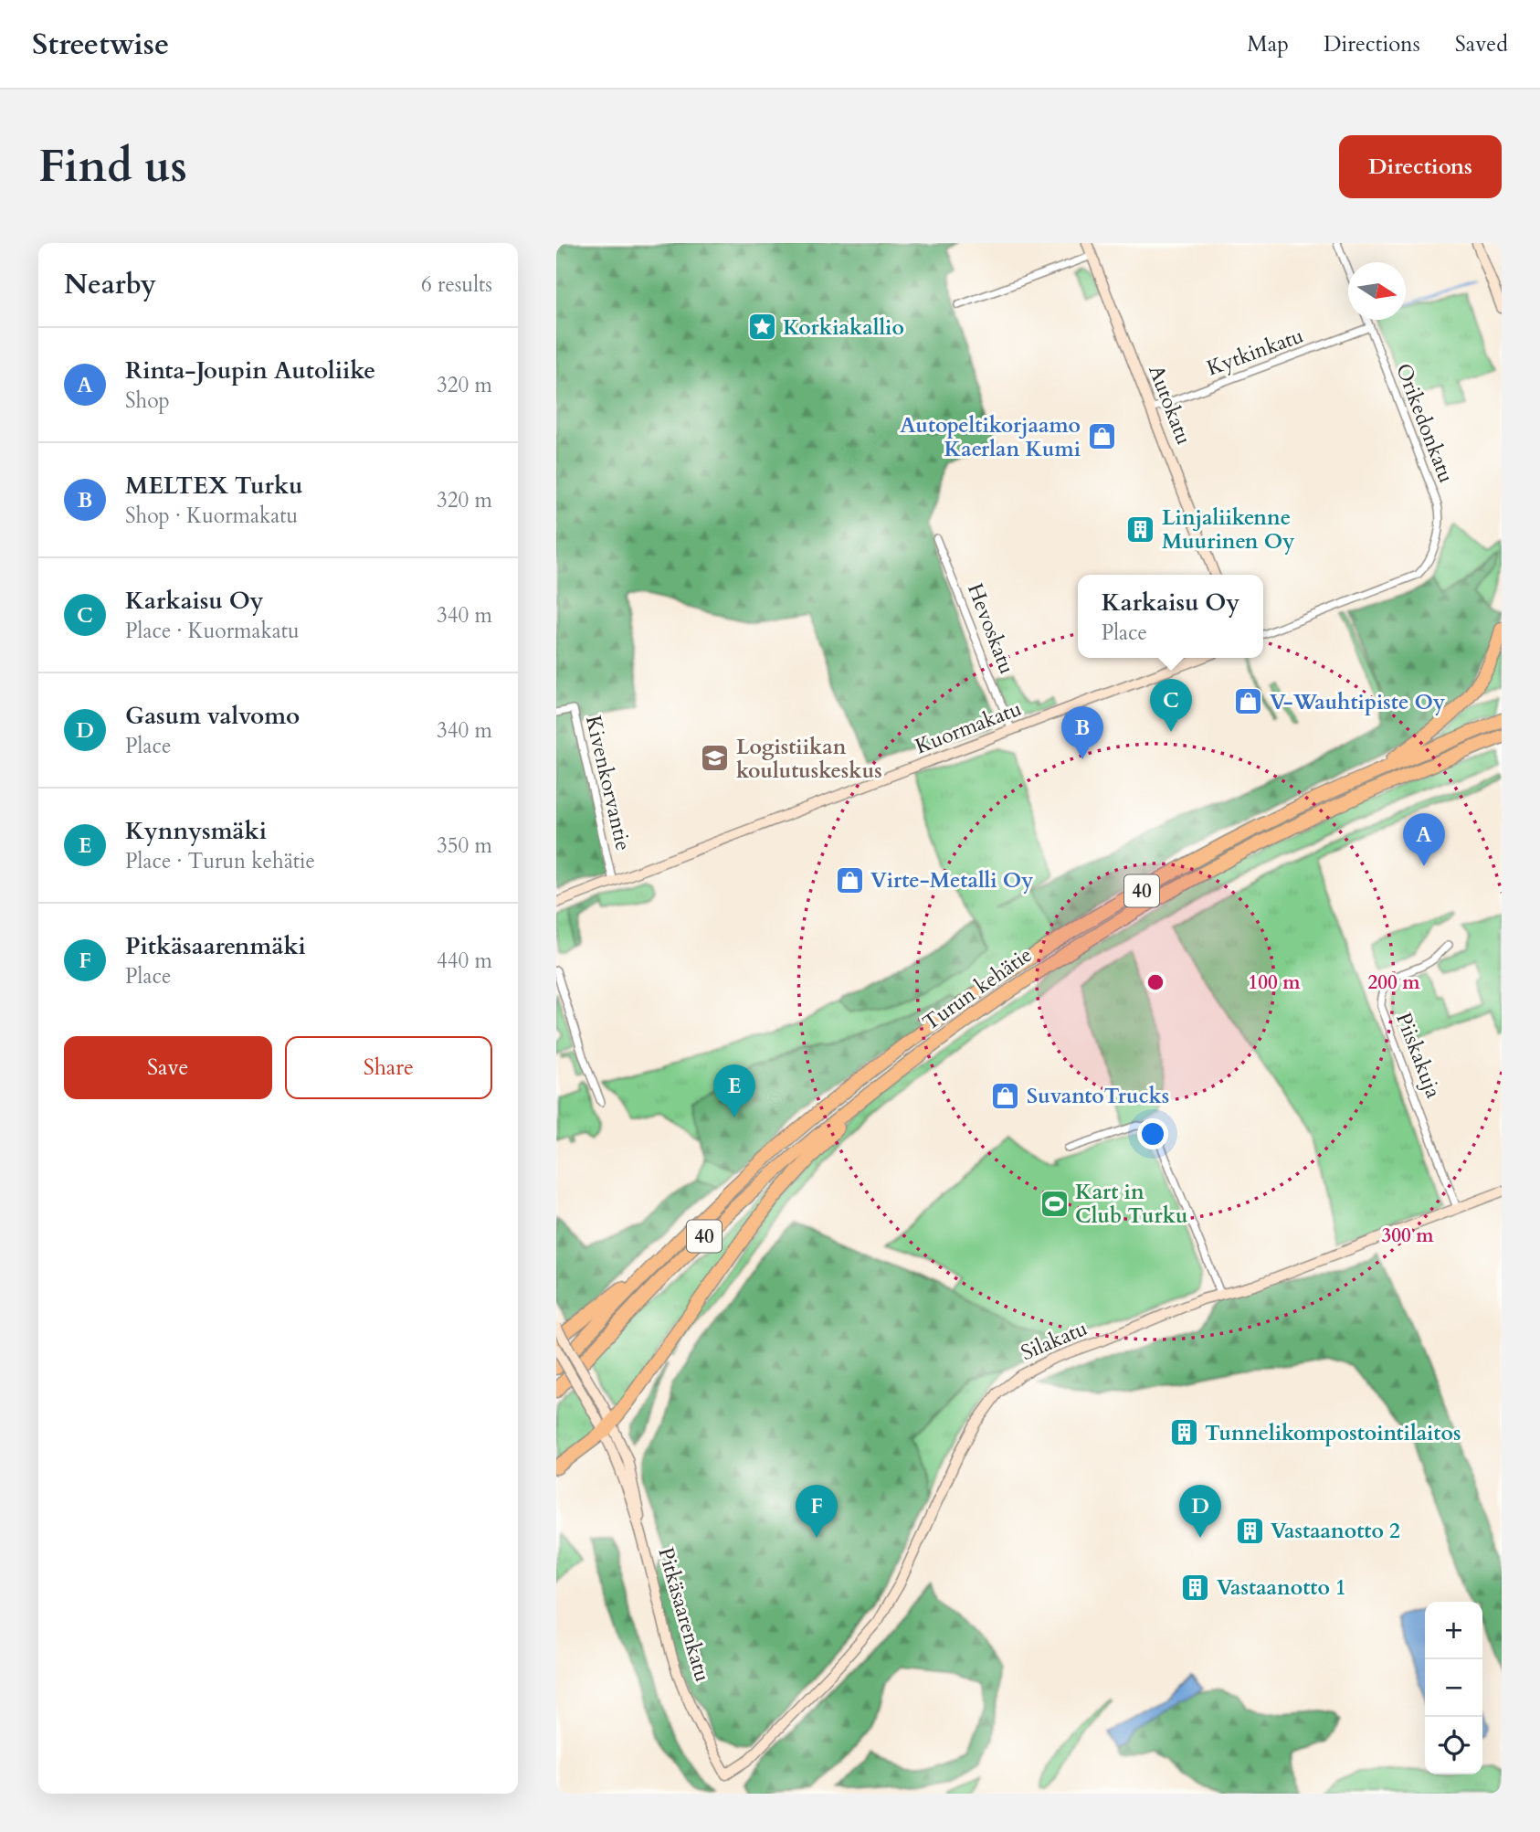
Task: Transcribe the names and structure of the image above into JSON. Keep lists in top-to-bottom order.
{
  "streets": {
    "highway": ["40", "Turun kehätie"],
    "street": [
      "Kytkinkatu",
      "Autokatu",
      "Orikedonkatu",
      "Hevoskatu",
      "Kuormakatu",
      "Kivenkorvantie",
      "Piiskakuja",
      "Silakatu",
      "Pitkäsaarenkatu"
    ]
  },
  "crossings": [
    ["Kytkinkatu", "Autokatu"],
    ["Kytkinkatu", "Orikedonkatu"],
    ["Hevoskatu", "Kuormakatu"],
    ["Kuormakatu", "Kivenkorvantie"],
    ["Piiskakuja", "Silakatu"],
    ["Silakatu", "Pitkäsaarenkatu"]
  ],
  "places": {
    "place": ["Korkiakallio"],
    "shop": [
      "Autopeltikorjaamo Kaerlan Kumi",
      "V-Wauhtipiste Oy",
      "Virte-Metalli Oy",
      "SuvantoTrucks"
    ],
    "building": [
      "Linjaliikenne Muurinen Oy",
      "Tunnelikompostointilaitos",
      "Vastaanotto 2",
      "Vastaanotto 1"
    ],
    "school or university": ["Logistiikan koulutuskeskus"],
    "sports": ["Kart in Club Turku"]
  },
  "north": "right",
  "page": {
    "header": "Streetwise",
    "nav": ["Map", "Directions", "Saved"],
    "buttons": [
      "Directions",
      ["Save", "Share"]
    ],
    "title": "Find us",
    "heading": ["Nearby", "6 results"],
    "list": [
      {
        "mark": "A",
        "name": "Rinta-Joupin Autoliike",
        "note": "Shop",
        "value": "320 m"
      },
      {
        "mark": "B",
        "name": "MELTEX Turku",
        "note": "Shop · Kuormakatu",
        "value": "320 m"
      },
      {
        "mark": "C",
        "name": "Karkaisu Oy",
        "note": "Place · Kuormakatu",
        "value": "340 m"
      },
      {
        "mark": "D",
        "name": "Gasum valvomo",
        "note": "Place",
        "value": "340 m"
      },
      {
        "mark": "E",
        "name": "Kynnysmäki",
        "note": "Place · Turun kehätie",
        "value": "350 m"
      },
      {
        "mark": "F",
        "name": "Pitkäsaarenmäki",
        "note": "Place",
        "value": "440 m"
      }
    ],
    "popup": ["Karkaisu Oy", "Place"],
    "pins": [
      "C",
      "B",
      "A",
      "E",
      "D",
      "F"
    ],
    "map_buttons": ["+", "−"]
  },
  "rings": ["100 m", "200 m", "300 m"]
}
